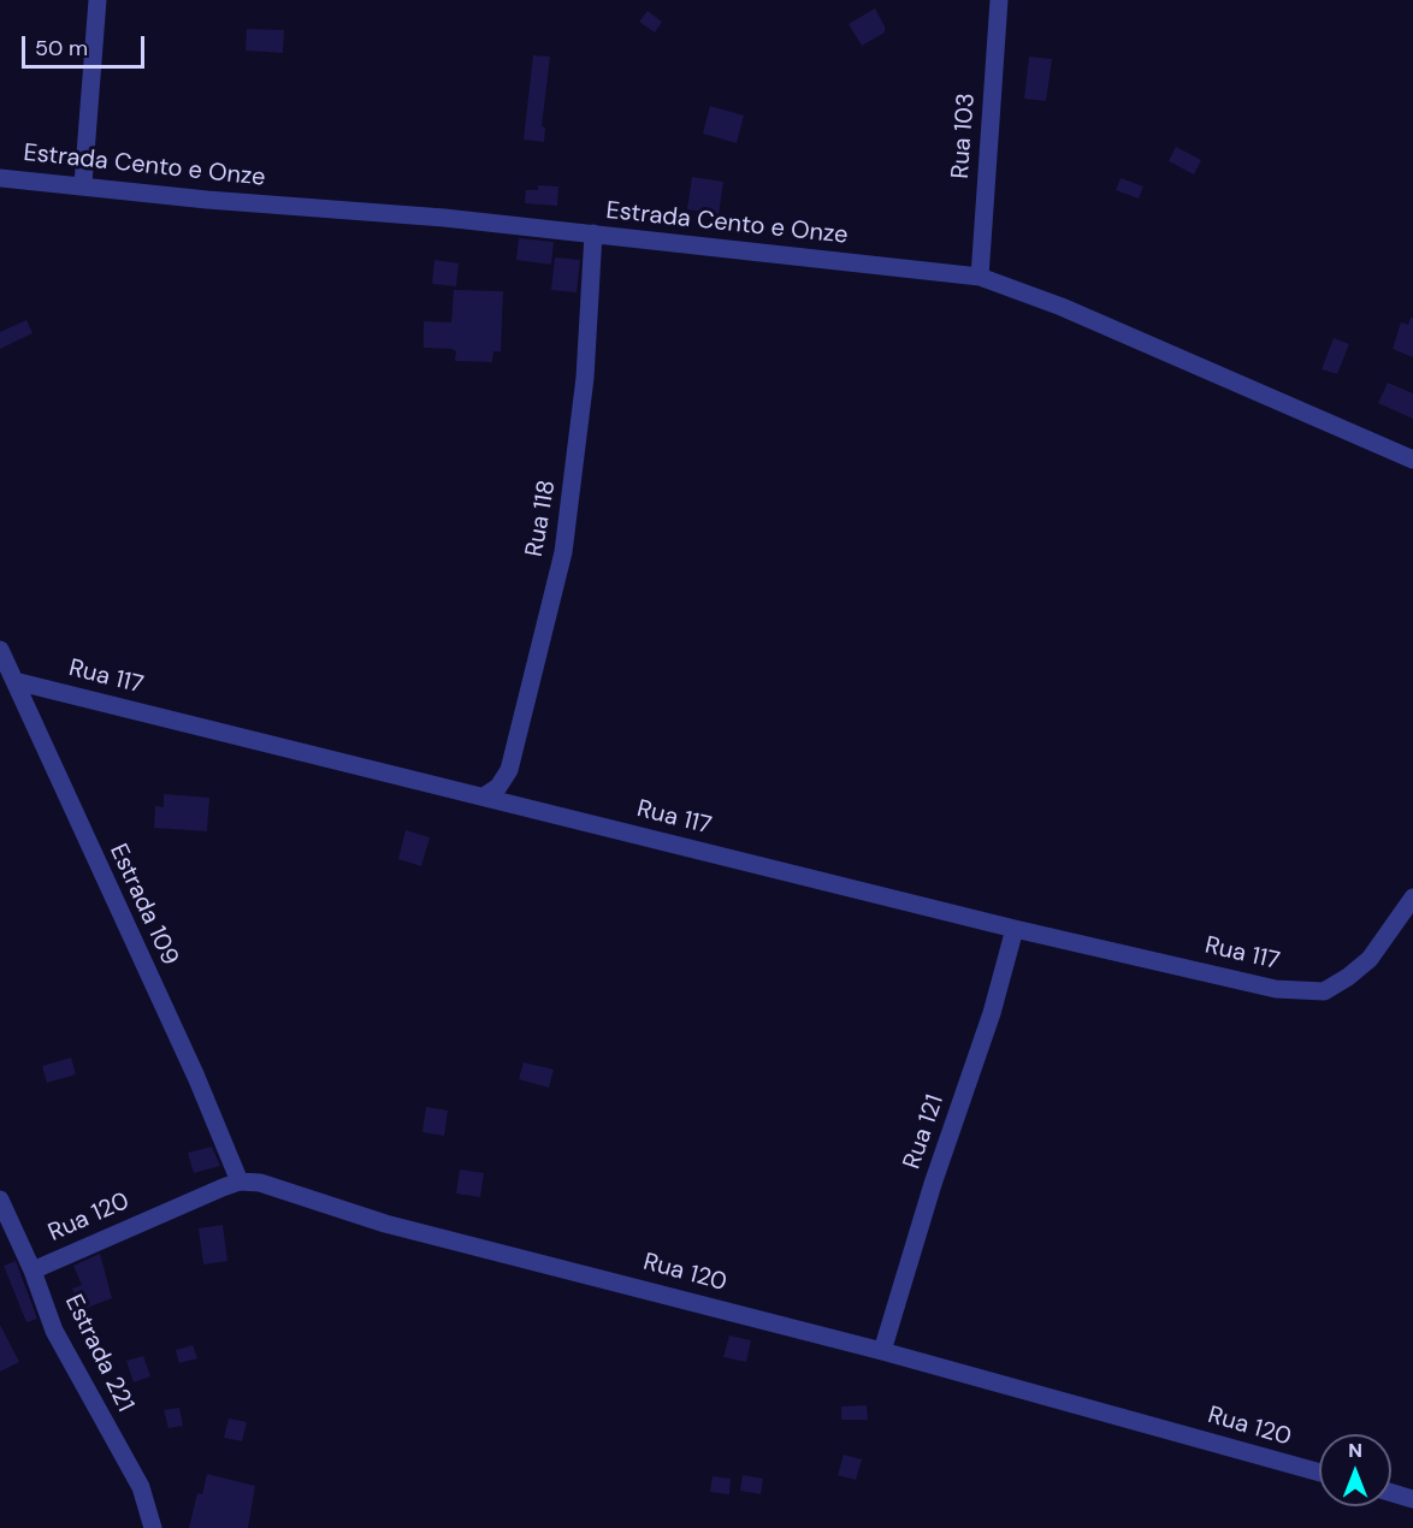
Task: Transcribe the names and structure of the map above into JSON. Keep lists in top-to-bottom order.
{
  "streets": {
    "street": [
      "Rua 103",
      "Estrada Cento e Onze",
      "Rua 118",
      "Rua 117",
      "Estrada 109",
      "Rua 121",
      "Rua 120",
      "Estrada 221"
    ]
  },
  "crossings": [
    ["Rua 103", "Estrada Cento e Onze"],
    ["Estrada Cento e Onze", "Rua 118"],
    ["Rua 118", "Rua 117"],
    ["Rua 117", "Estrada 109"],
    ["Rua 117", "Rua 121"],
    ["Estrada 109", "Rua 120"],
    ["Rua 121", "Rua 120"],
    ["Rua 120", "Estrada 221"]
  ],
  "scale_bar": "50 m",
  "north": "top"
}
